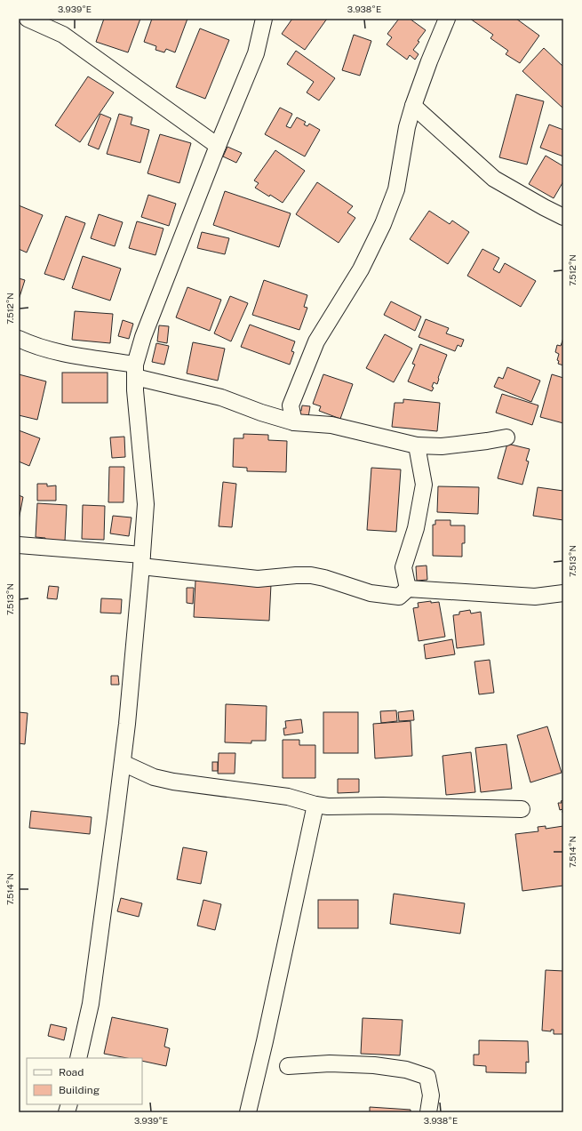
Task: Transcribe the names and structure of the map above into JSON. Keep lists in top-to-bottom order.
{
  "legend": ["Road", "Building"],
  "coordinates": [
    "3.939°E",
    "3.938°E",
    "7.512°N",
    "7.513°N",
    "7.514°N"
  ]
}
